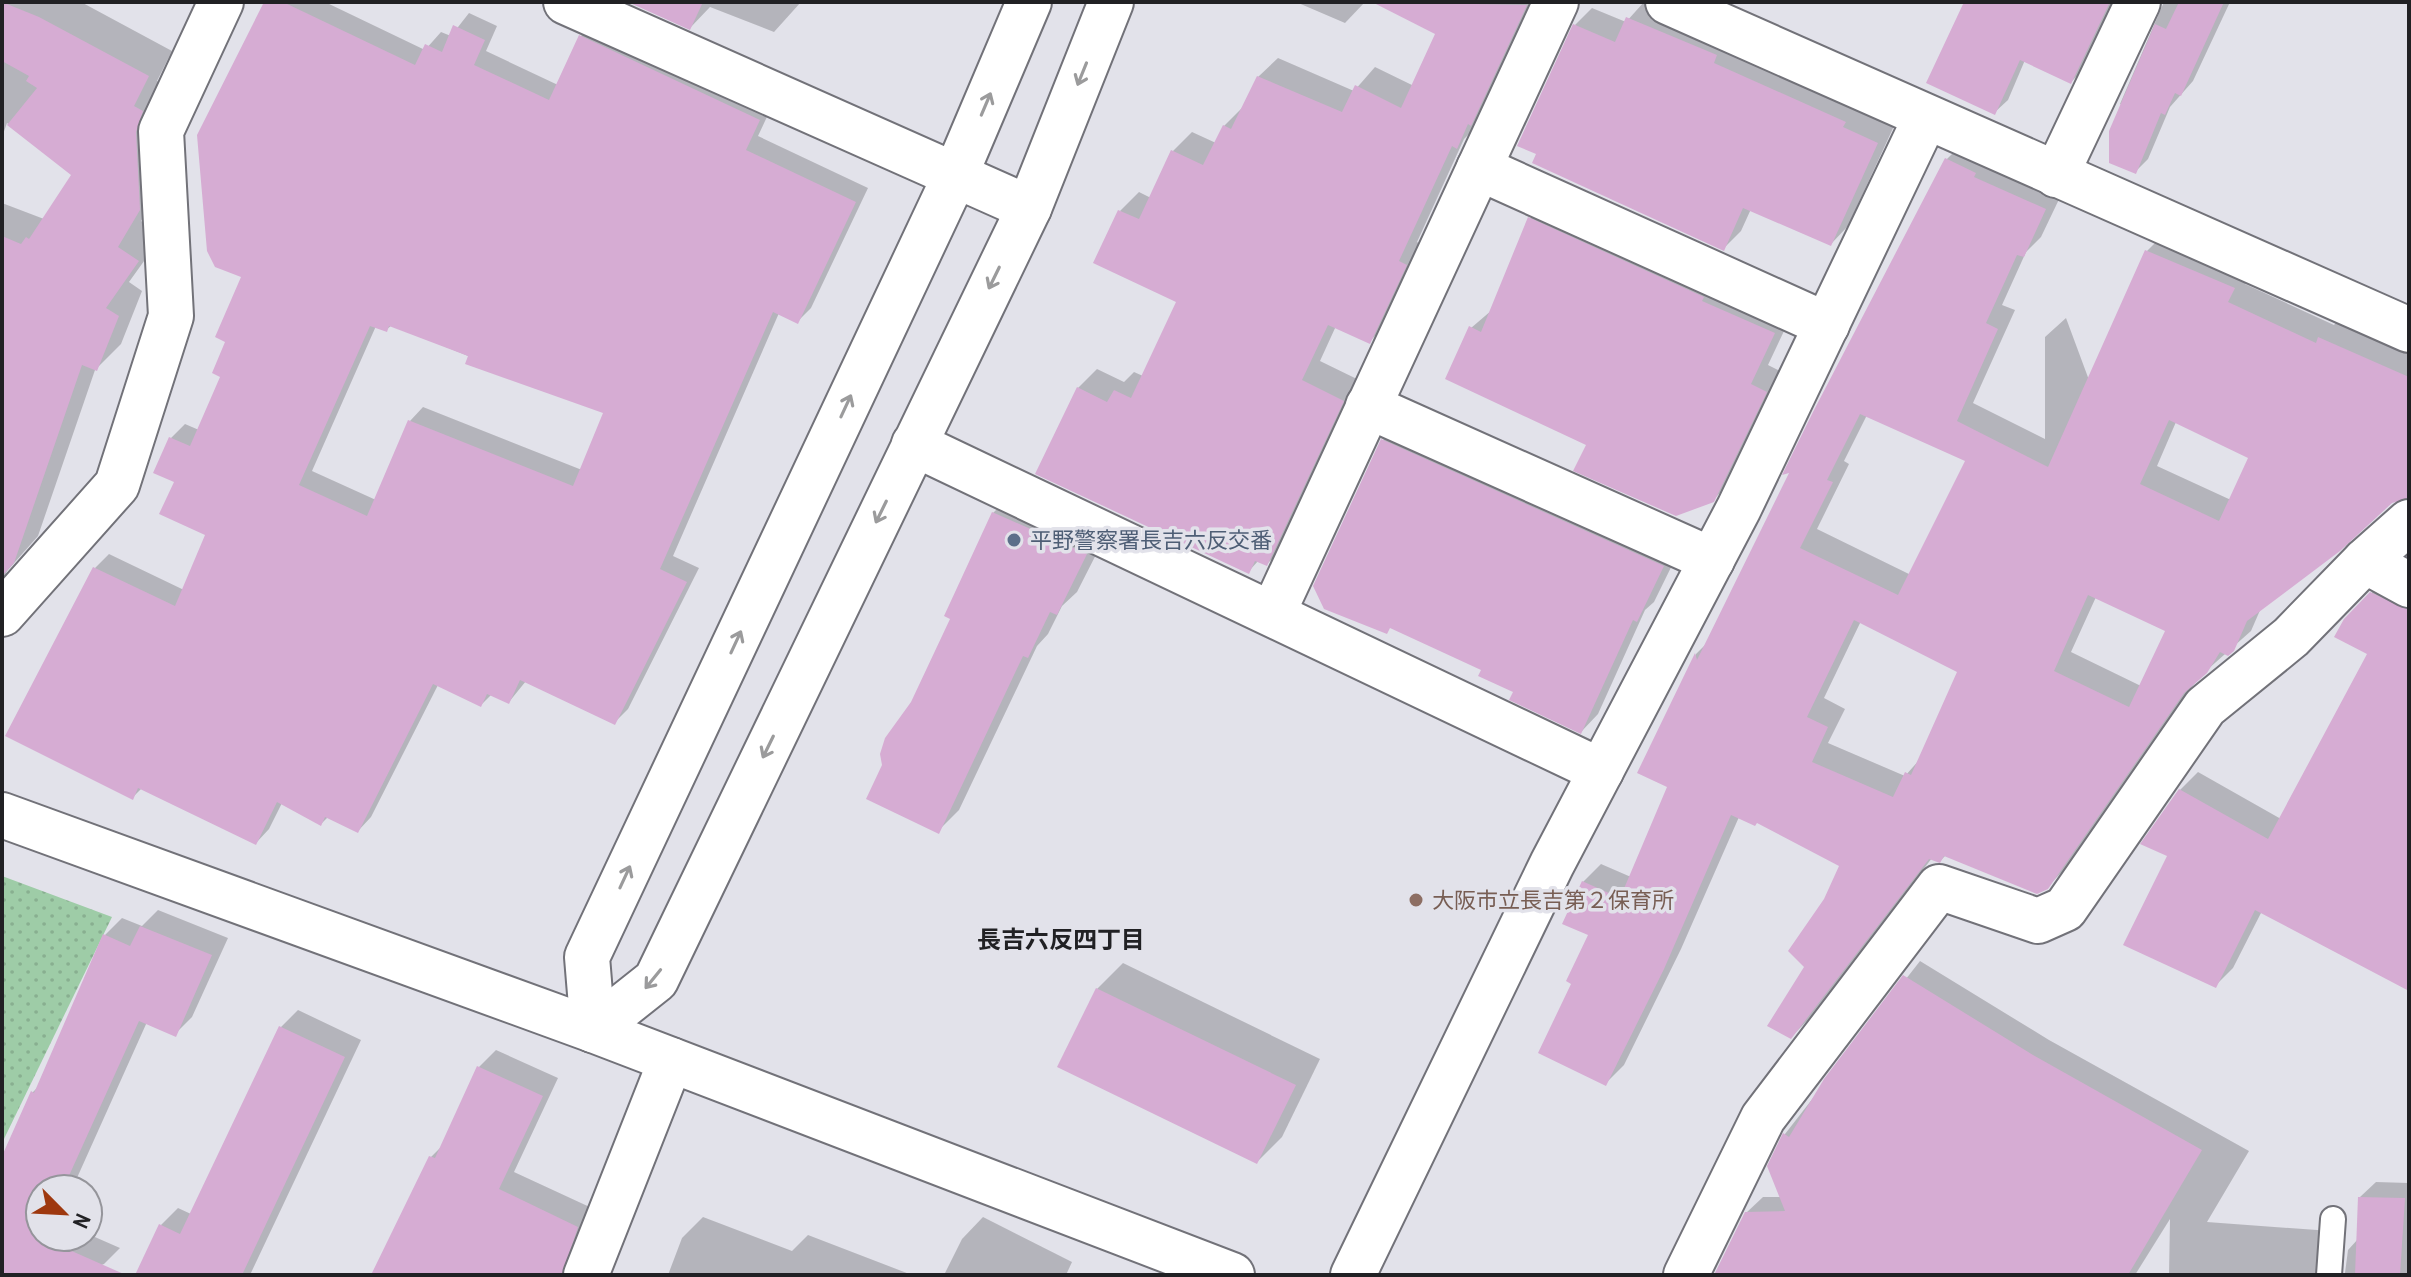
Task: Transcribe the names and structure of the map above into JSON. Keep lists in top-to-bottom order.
{
  "districts": ["長吉六反四丁目"],
  "places": ["平野警察署長吉六反交番", "大阪市立長吉第２保育所"],
  "north": "bottom right"
}
